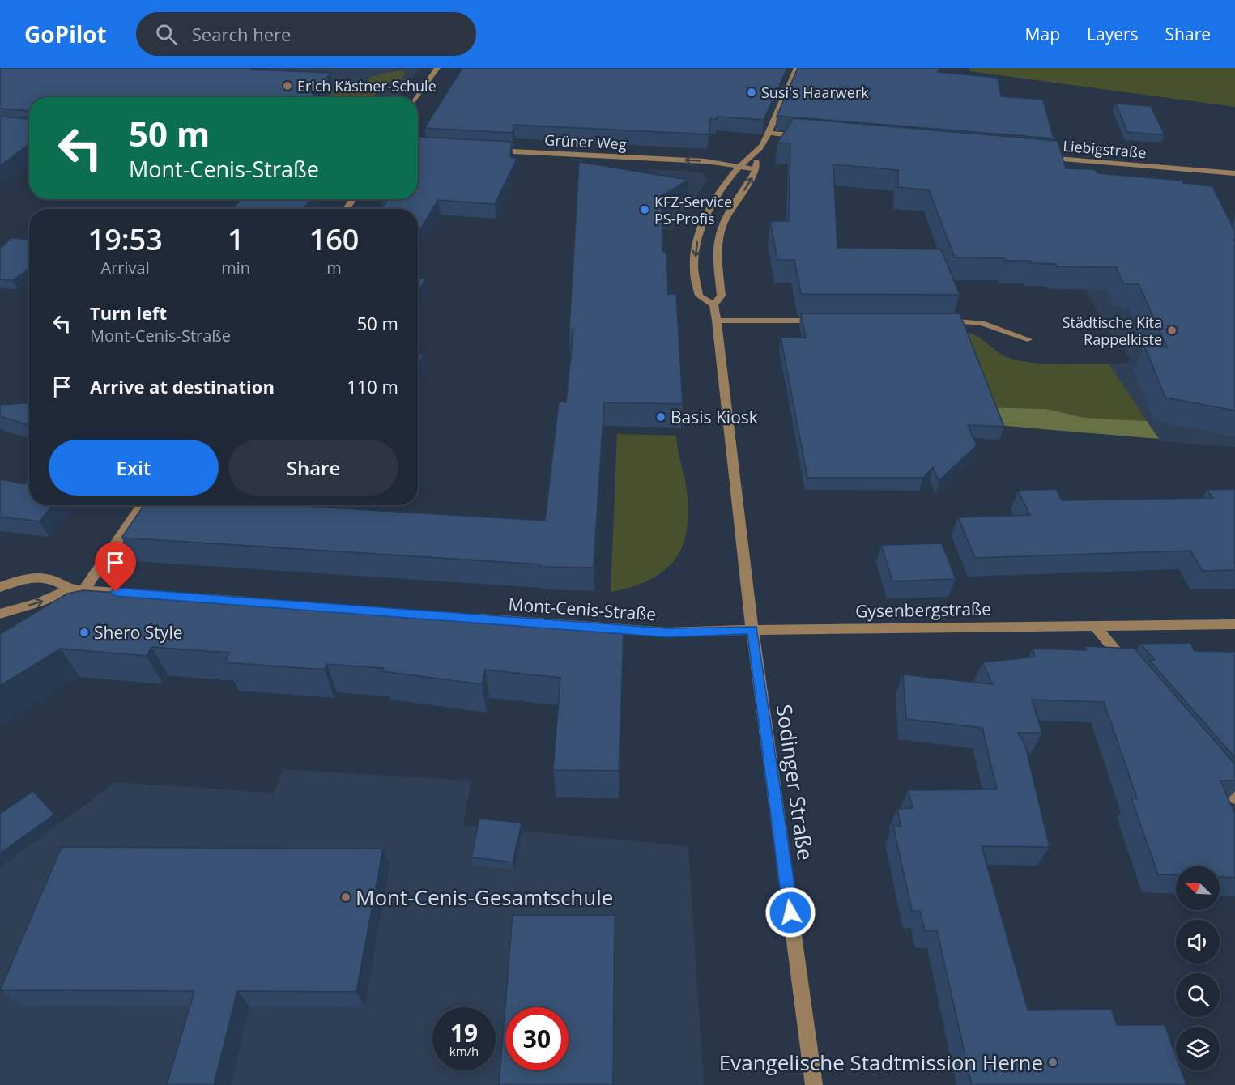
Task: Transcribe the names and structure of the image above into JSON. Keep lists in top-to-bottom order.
{
  "streets": {
    "street": [
      "Grüner Weg",
      "Liebigstraße",
      "Mont-Cenis-Straße",
      "Gysenbergstraße",
      "Sodinger Straße"
    ]
  },
  "crossings": [
    ["Mont-Cenis-Straße", "Gysenbergstraße"],
    ["Mont-Cenis-Straße", "Sodinger Straße"],
    ["Gysenbergstraße", "Sodinger Straße"]
  ],
  "one_way": ["Grüner Weg"],
  "places": [
    "Erich Kästner-Schule",
    "Susi's Haarwerk",
    "KFZ-Service PS-Profis",
    "Städtische Kita Rappelkiste",
    "Basis Kiosk",
    "Shero Style",
    "Mont-Cenis-Gesamtschule",
    "Evangelische Stadtmission Herne"
  ],
  "north": "top left",
  "page": {
    "header": "GoPilot",
    "search": "Search here",
    "nav": ["Map", "Layers", "Share"],
    "turn": ["50 m", "Mont-Cenis-Straße"],
    "eta": [
      "19:53",
      "Arrival",
      "1",
      "min",
      "160",
      "m"
    ],
    "list": [
      {
        "name": "Turn left",
        "note": "Mont-Cenis-Straße",
        "value": "50 m"
      },
      {
        "name": "Arrive at destination",
        "value": "110 m"
      }
    ],
    "buttons": ["Exit", "Share"],
    "speed": "19 km/h",
    "limit": "30"
  }
}
